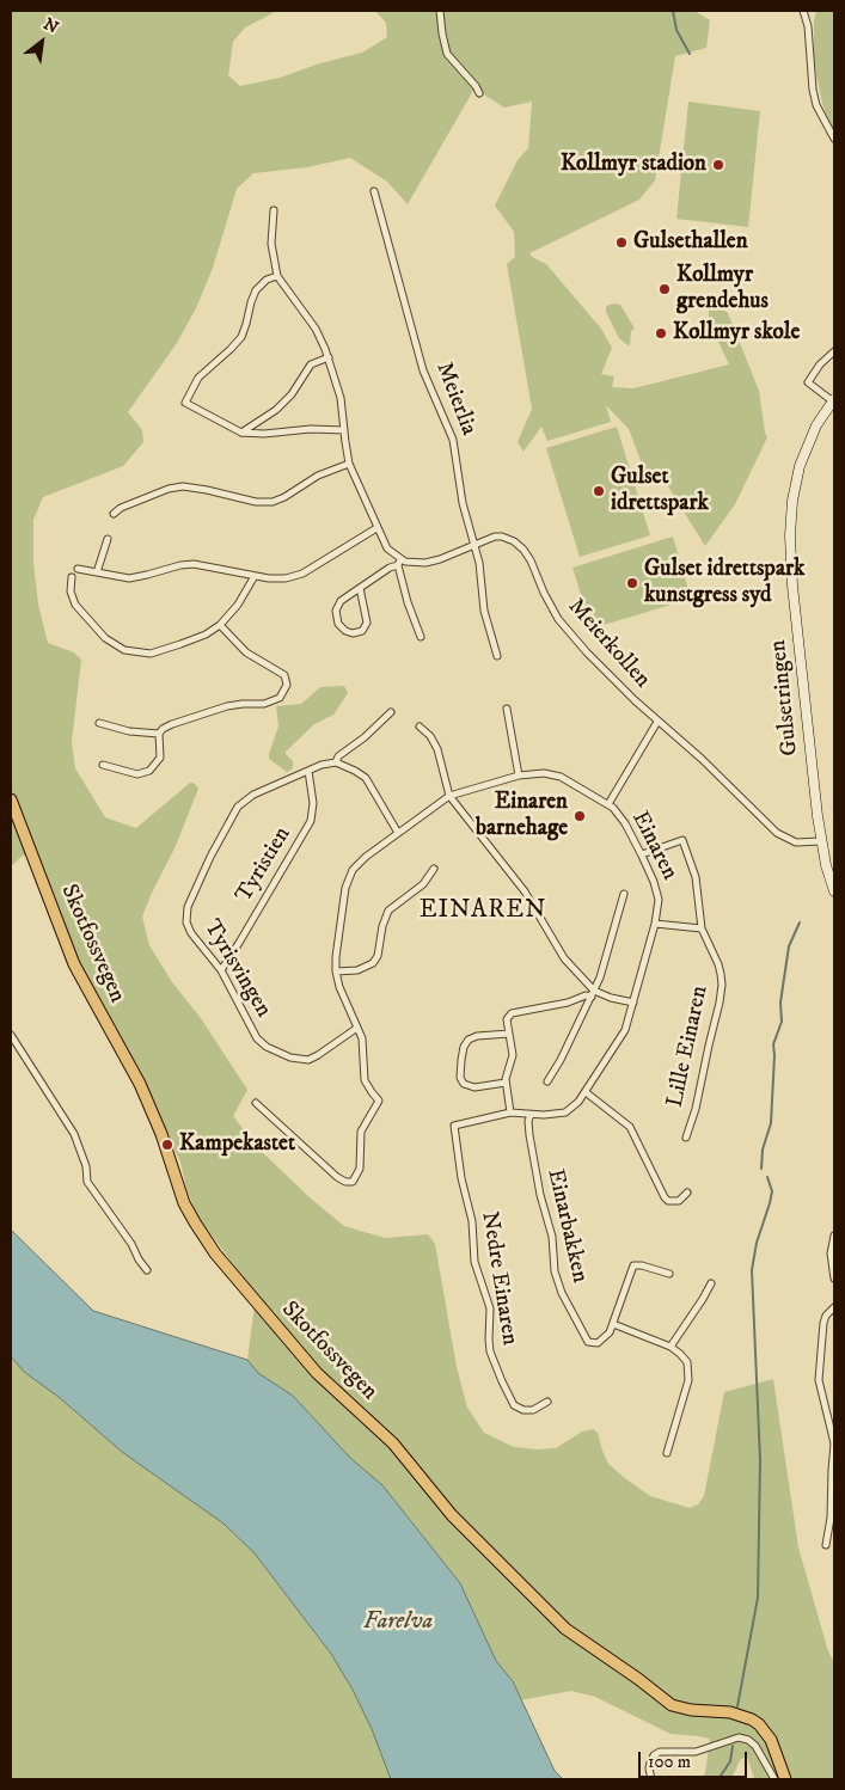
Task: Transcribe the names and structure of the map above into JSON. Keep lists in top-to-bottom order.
{
  "streets": {
    "main road": ["Skotfossvegen"],
    "street": [
      "Meierlia",
      "Meierkollen",
      "Gulsetringen",
      "Einaren",
      "Tyristien",
      "Tyrisvingen",
      "Lille Einaren",
      "Einarbakken",
      "Nedre Einaren"
    ]
  },
  "crossings": [
    ["Meierlia", "Meierkollen"],
    ["Meierkollen", "Gulsetringen"],
    ["Einaren", "Tyrisvingen"],
    ["Einaren", "Lille Einaren"],
    ["Einaren", "Einarbakken"],
    ["Einaren", "Nedre Einaren"],
    ["Tyristien", "Tyrisvingen"]
  ],
  "districts": ["EINAREN"],
  "water": ["Farelva"],
  "places": [
    "Kollmyr stadion",
    "Gulsethallen",
    "Kollmyr grendehus",
    "Kollmyr skole",
    "Gulset idrettspark",
    "Gulset idrettspark kunstgress syd",
    "Einaren barnehage",
    "Kampekastet"
  ],
  "scale_bar": "100 m",
  "north": "top right"
}
